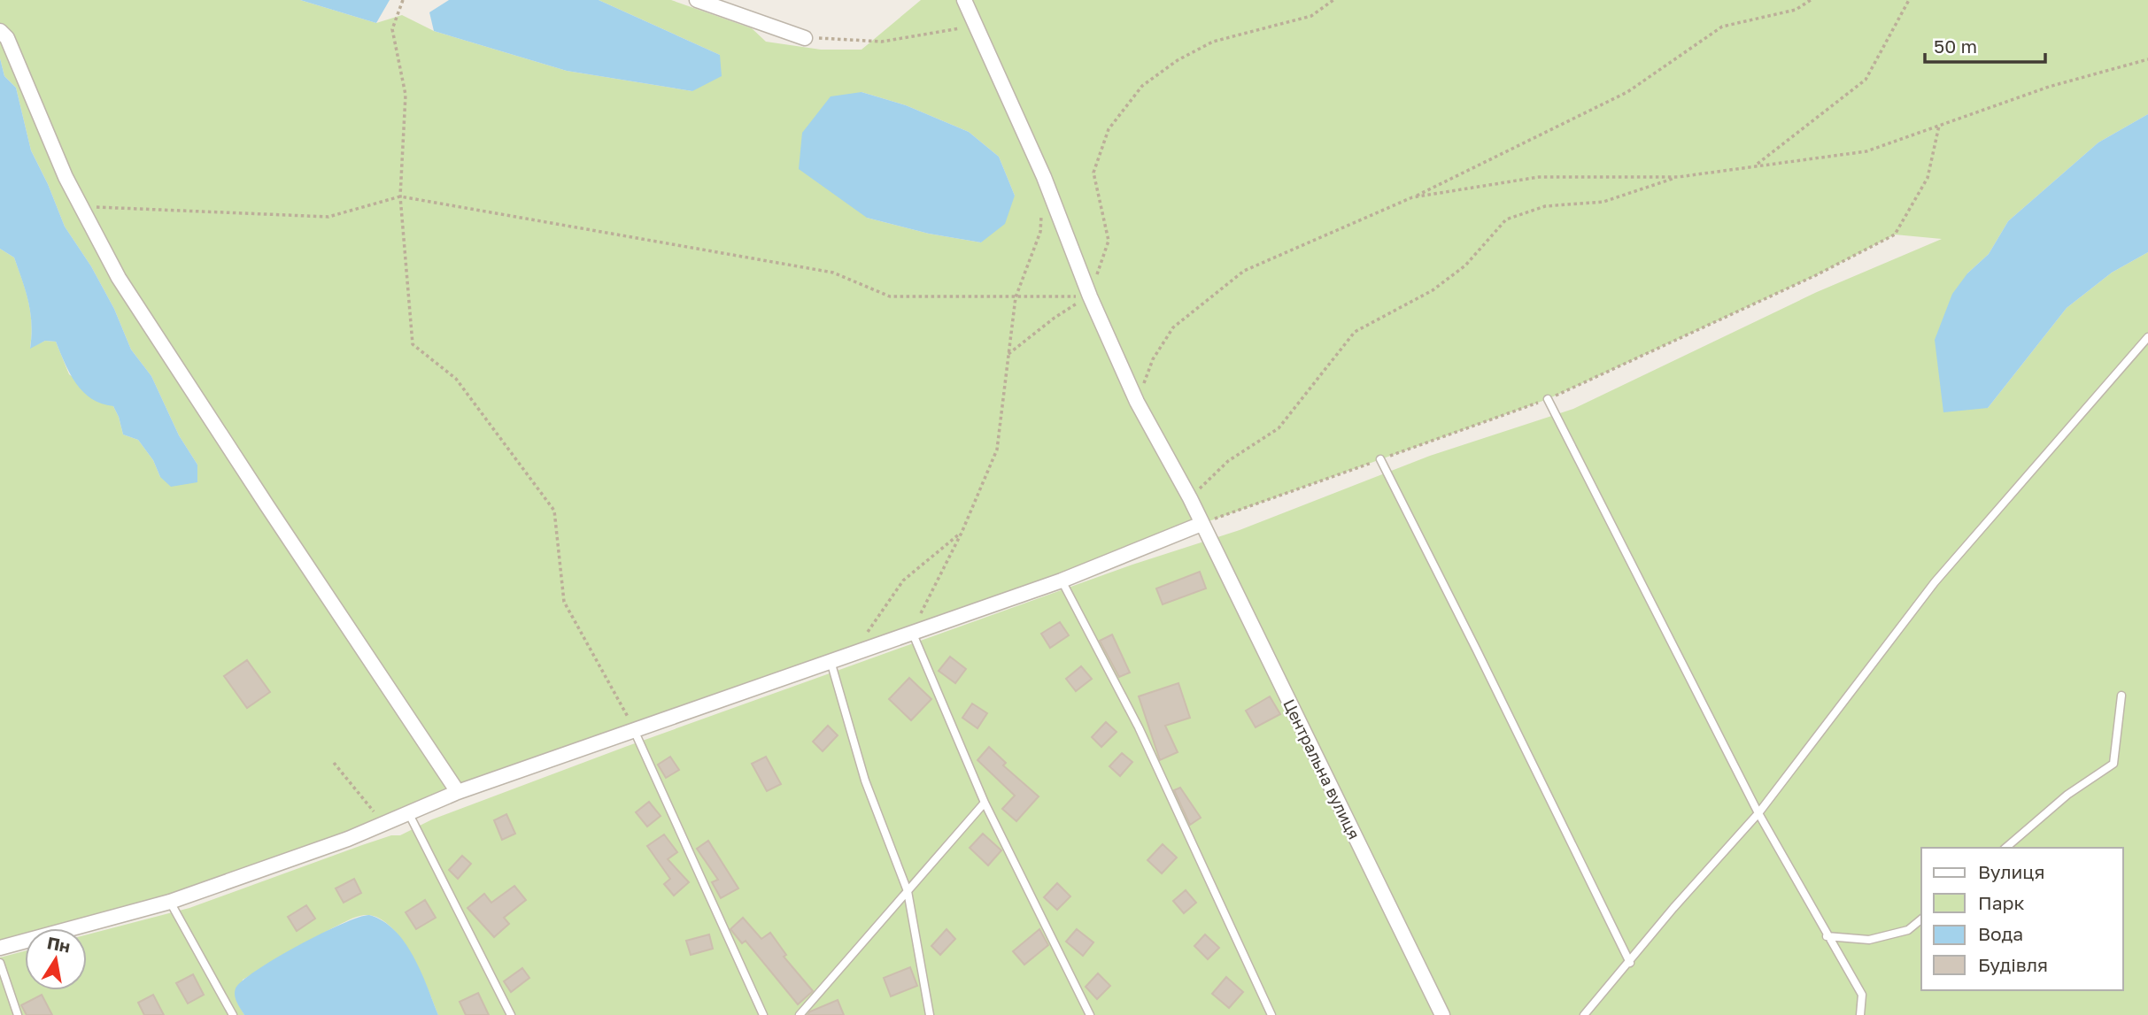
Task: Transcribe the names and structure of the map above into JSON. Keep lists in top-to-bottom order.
{
  "streets": {
    "street": ["Центральна вулиця"]
  },
  "legend": [
    "Вулиця",
    "Парк",
    "Вода",
    "Будівля"
  ],
  "scale_bar": "50 m",
  "north": "top"
}
